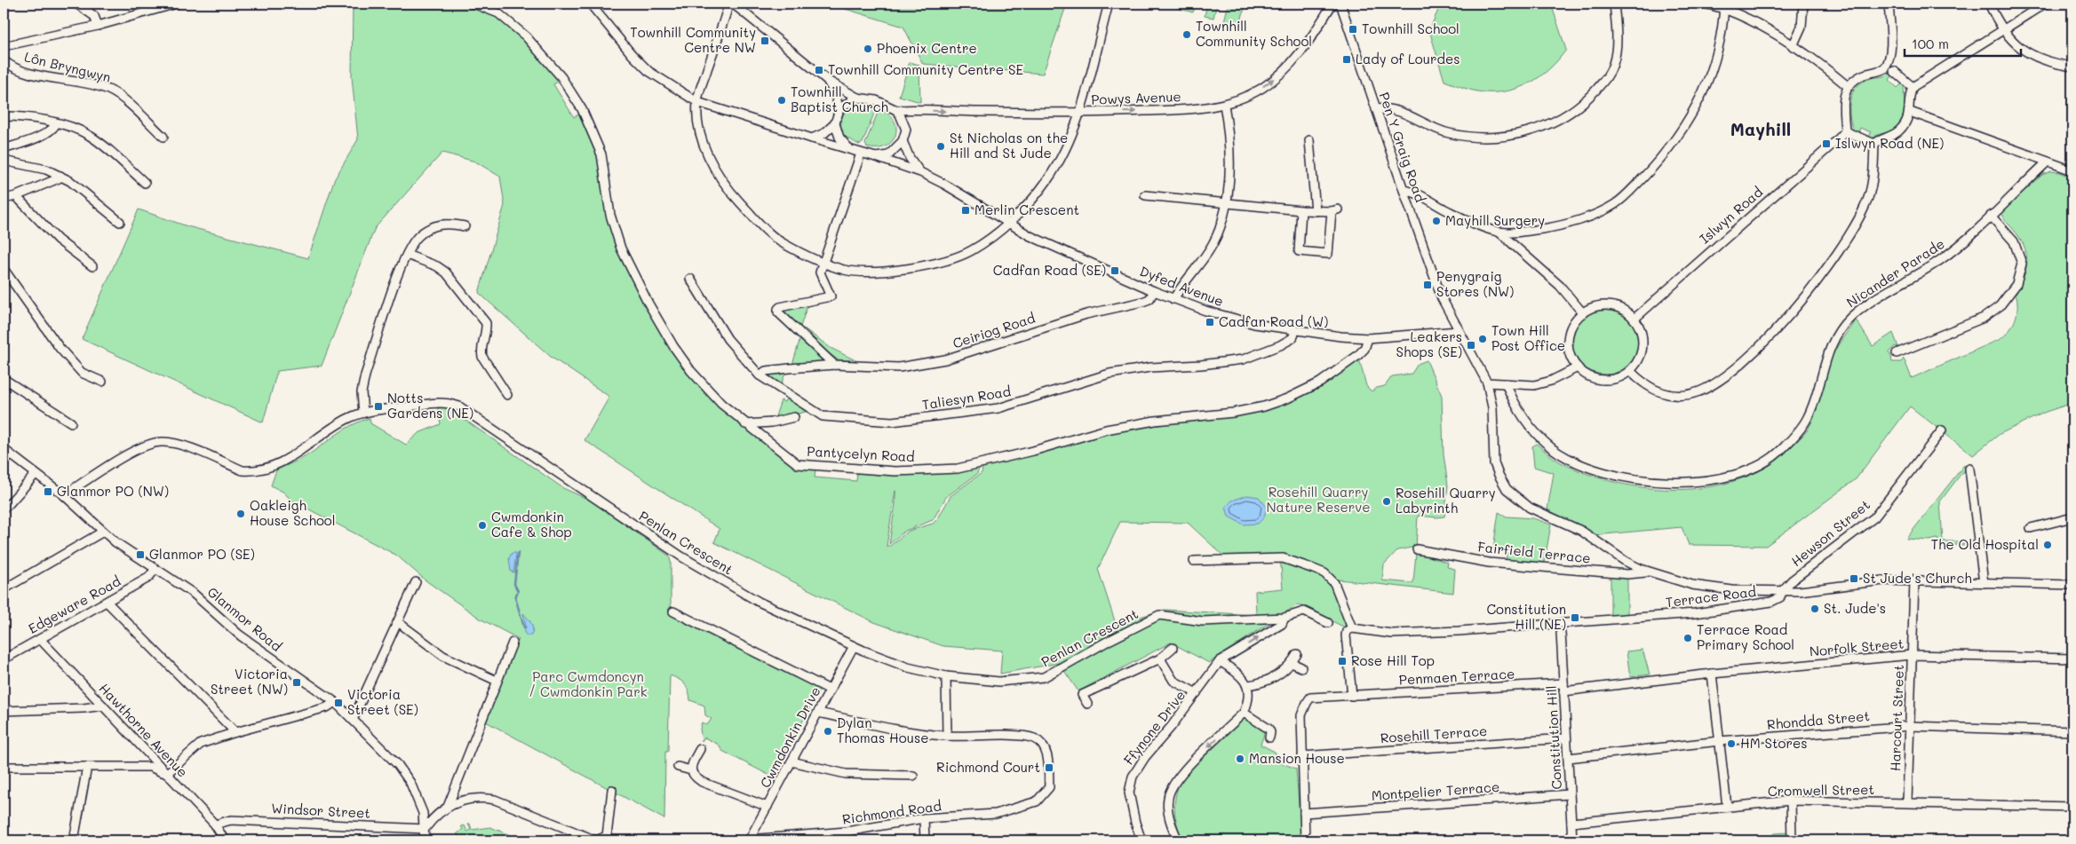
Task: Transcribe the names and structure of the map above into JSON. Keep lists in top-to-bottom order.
{
  "streets": {
    "street": [
      "Lôn Bryngwyn",
      "Powys Avenue",
      "Pen Y Graig Road",
      "Islwyn Road",
      "Nicander Parade",
      "Dyfed Avenue",
      "Ceiriog Road",
      "Taliesyn Road",
      "Pantycelyn Road",
      "Hewson Street",
      "Penlan Crescent",
      "Fairfield Terrace",
      "Terrace Road",
      "Edgeware Road",
      "Glanmor Road",
      "Norfolk Street",
      "Penmaen Terrace",
      "Harcourt Street",
      "Rhondda Street",
      "Ffynone Drive",
      "Hawthorne Avenue",
      "Rosehill Terrace",
      "Cwmdonkin Drive",
      "Constitution Hill",
      "Cromwell Street",
      "Montpelier Terrace",
      "Windsor Street",
      "Richmond Road"
    ]
  },
  "crossings": [
    ["Powys Avenue", "Dyfed Avenue"],
    ["Pen Y Graig Road", "Dyfed Avenue"],
    ["Pen Y Graig Road", "Hewson Street"],
    ["Pen Y Graig Road", "Fairfield Terrace"],
    ["Pen Y Graig Road", "Terrace Road"],
    ["Dyfed Avenue", "Ceiriog Road"],
    ["Dyfed Avenue", "Taliesyn Road"],
    ["Dyfed Avenue", "Pantycelyn Road"],
    ["Ceiriog Road", "Taliesyn Road"],
    ["Hewson Street", "Terrace Road"],
    ["Penlan Crescent", "Glanmor Road"],
    ["Penlan Crescent", "Cwmdonkin Drive"],
    ["Edgeware Road", "Glanmor Road"],
    ["Edgeware Road", "Hawthorne Avenue"],
    ["Glanmor Road", "Windsor Street"],
    ["Norfolk Street", "Penmaen Terrace"],
    ["Norfolk Street", "Harcourt Street"],
    ["Norfolk Street", "Constitution Hill"],
    ["Penmaen Terrace", "Rosehill Terrace"],
    ["Penmaen Terrace", "Constitution Hill"],
    ["Penmaen Terrace", "Montpelier Terrace"],
    ["Harcourt Street", "Rhondda Street"],
    ["Harcourt Street", "Cromwell Street"],
    ["Rhondda Street", "Constitution Hill"],
    ["Hawthorne Avenue", "Windsor Street"],
    ["Rosehill Terrace", "Constitution Hill"],
    ["Cwmdonkin Drive", "Richmond Road"],
    ["Constitution Hill", "Cromwell Street"],
    ["Constitution Hill", "Montpelier Terrace"]
  ],
  "one_way": ["Powys Avenue"],
  "districts": ["Mayhill"],
  "parks": ["Rosehill Quarry Nature Reserve", "Parc Cwmdoncyn / Cwmdonkin Park"],
  "places": {
    "transit": [
      "Townhill School",
      "Townhill Community Centre NW",
      "Lady of Lourdes",
      "Townhill Community Centre SE",
      "Islwyn Road (NE)",
      "Merlin Crescent",
      "Cadfan Road (SE)",
      "Penygraig Stores (NW)",
      "Cadfan Road (W)",
      "Leakers Shops (SE)",
      "Notts Gardens (NE)",
      "Glanmor PO (NW)",
      "Glanmor PO (SE)",
      "St Jude's Church",
      "Constitution Hill (NE)",
      "Rose Hill Top",
      "Victoria Street (NW)",
      "Victoria Street (SE)",
      "Richmond Court"
    ],
    "other": [
      "Townhill Community School",
      "Phoenix Centre",
      "Townhill Baptist Church",
      "St Nicholas on the Hill and St Jude",
      "Mayhill Surgery",
      "Town Hill Post Office",
      "Rosehill Quarry Labyrinth",
      "Oakleigh House School",
      "Cwmdonkin Cafe & Shop",
      "The Old Hospital",
      "St. Jude's",
      "Terrace Road Primary School",
      "Dylan Thomas House",
      "HM Stores",
      "Mansion House"
    ]
  },
  "scale_bar": "100 m"
}
